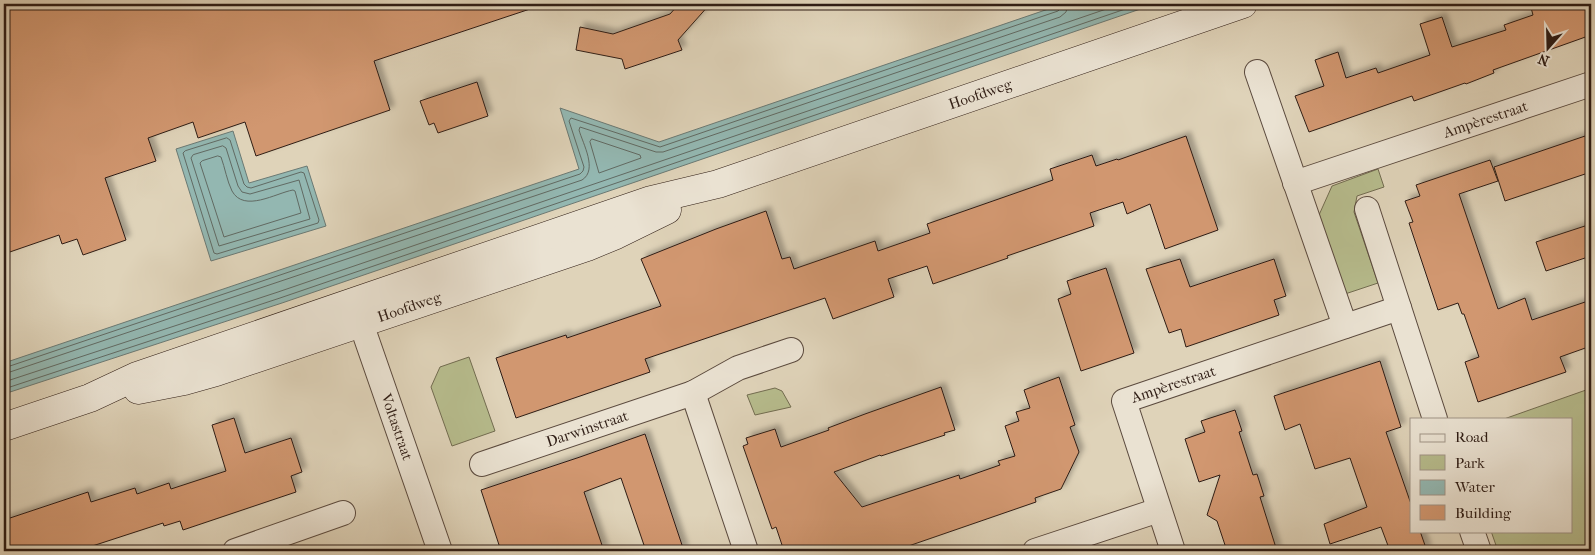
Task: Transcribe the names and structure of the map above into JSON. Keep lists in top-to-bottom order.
{
  "streets": {
    "main road": ["Hoofdweg"],
    "street": ["Ampèrestraat", "Voltastraat", "Darwinstraat"]
  },
  "crossings": [
    ["Hoofdweg", "Voltastraat"]
  ],
  "legend": [
    "Road",
    "Park",
    "Water",
    "Building"
  ],
  "north": "bottom"
}
